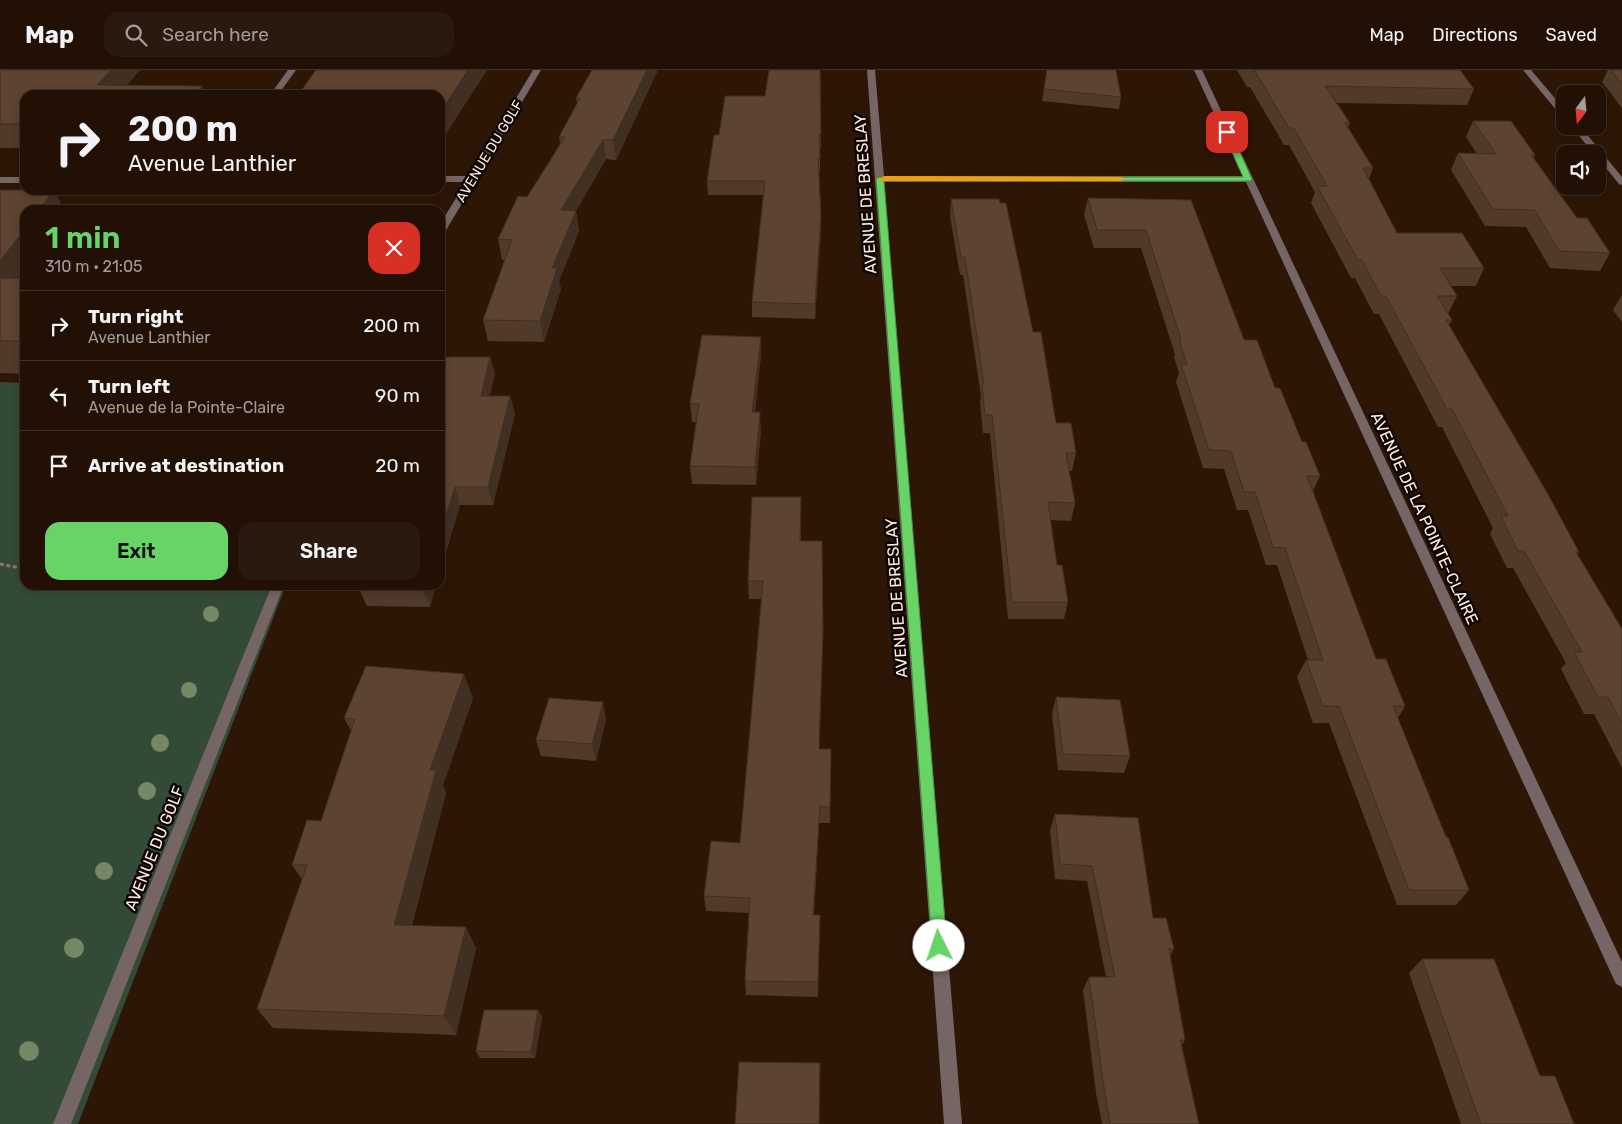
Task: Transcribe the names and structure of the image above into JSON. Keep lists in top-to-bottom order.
{
  "streets": {
    "street": ["AVENUE DU GOLF", "AVENUE DE BRESLAY", "AVENUE DE LA POINTE-CLAIRE"]
  },
  "north": "bottom",
  "page": {
    "header": "Map",
    "search": "Search here",
    "nav": ["Map", "Directions", "Saved"],
    "turn": ["200 m", "Avenue Lanthier"],
    "heading": ["1 min", "310 m · 21:05"],
    "list": [
      {
        "name": "Turn right",
        "note": "Avenue Lanthier",
        "value": "200 m"
      },
      {
        "name": "Turn left",
        "note": "Avenue de la Pointe-Claire",
        "value": "90 m"
      },
      {
        "name": "Arrive at destination",
        "value": "20 m"
      }
    ],
    "buttons": ["Exit", "Share"]
  }
}
